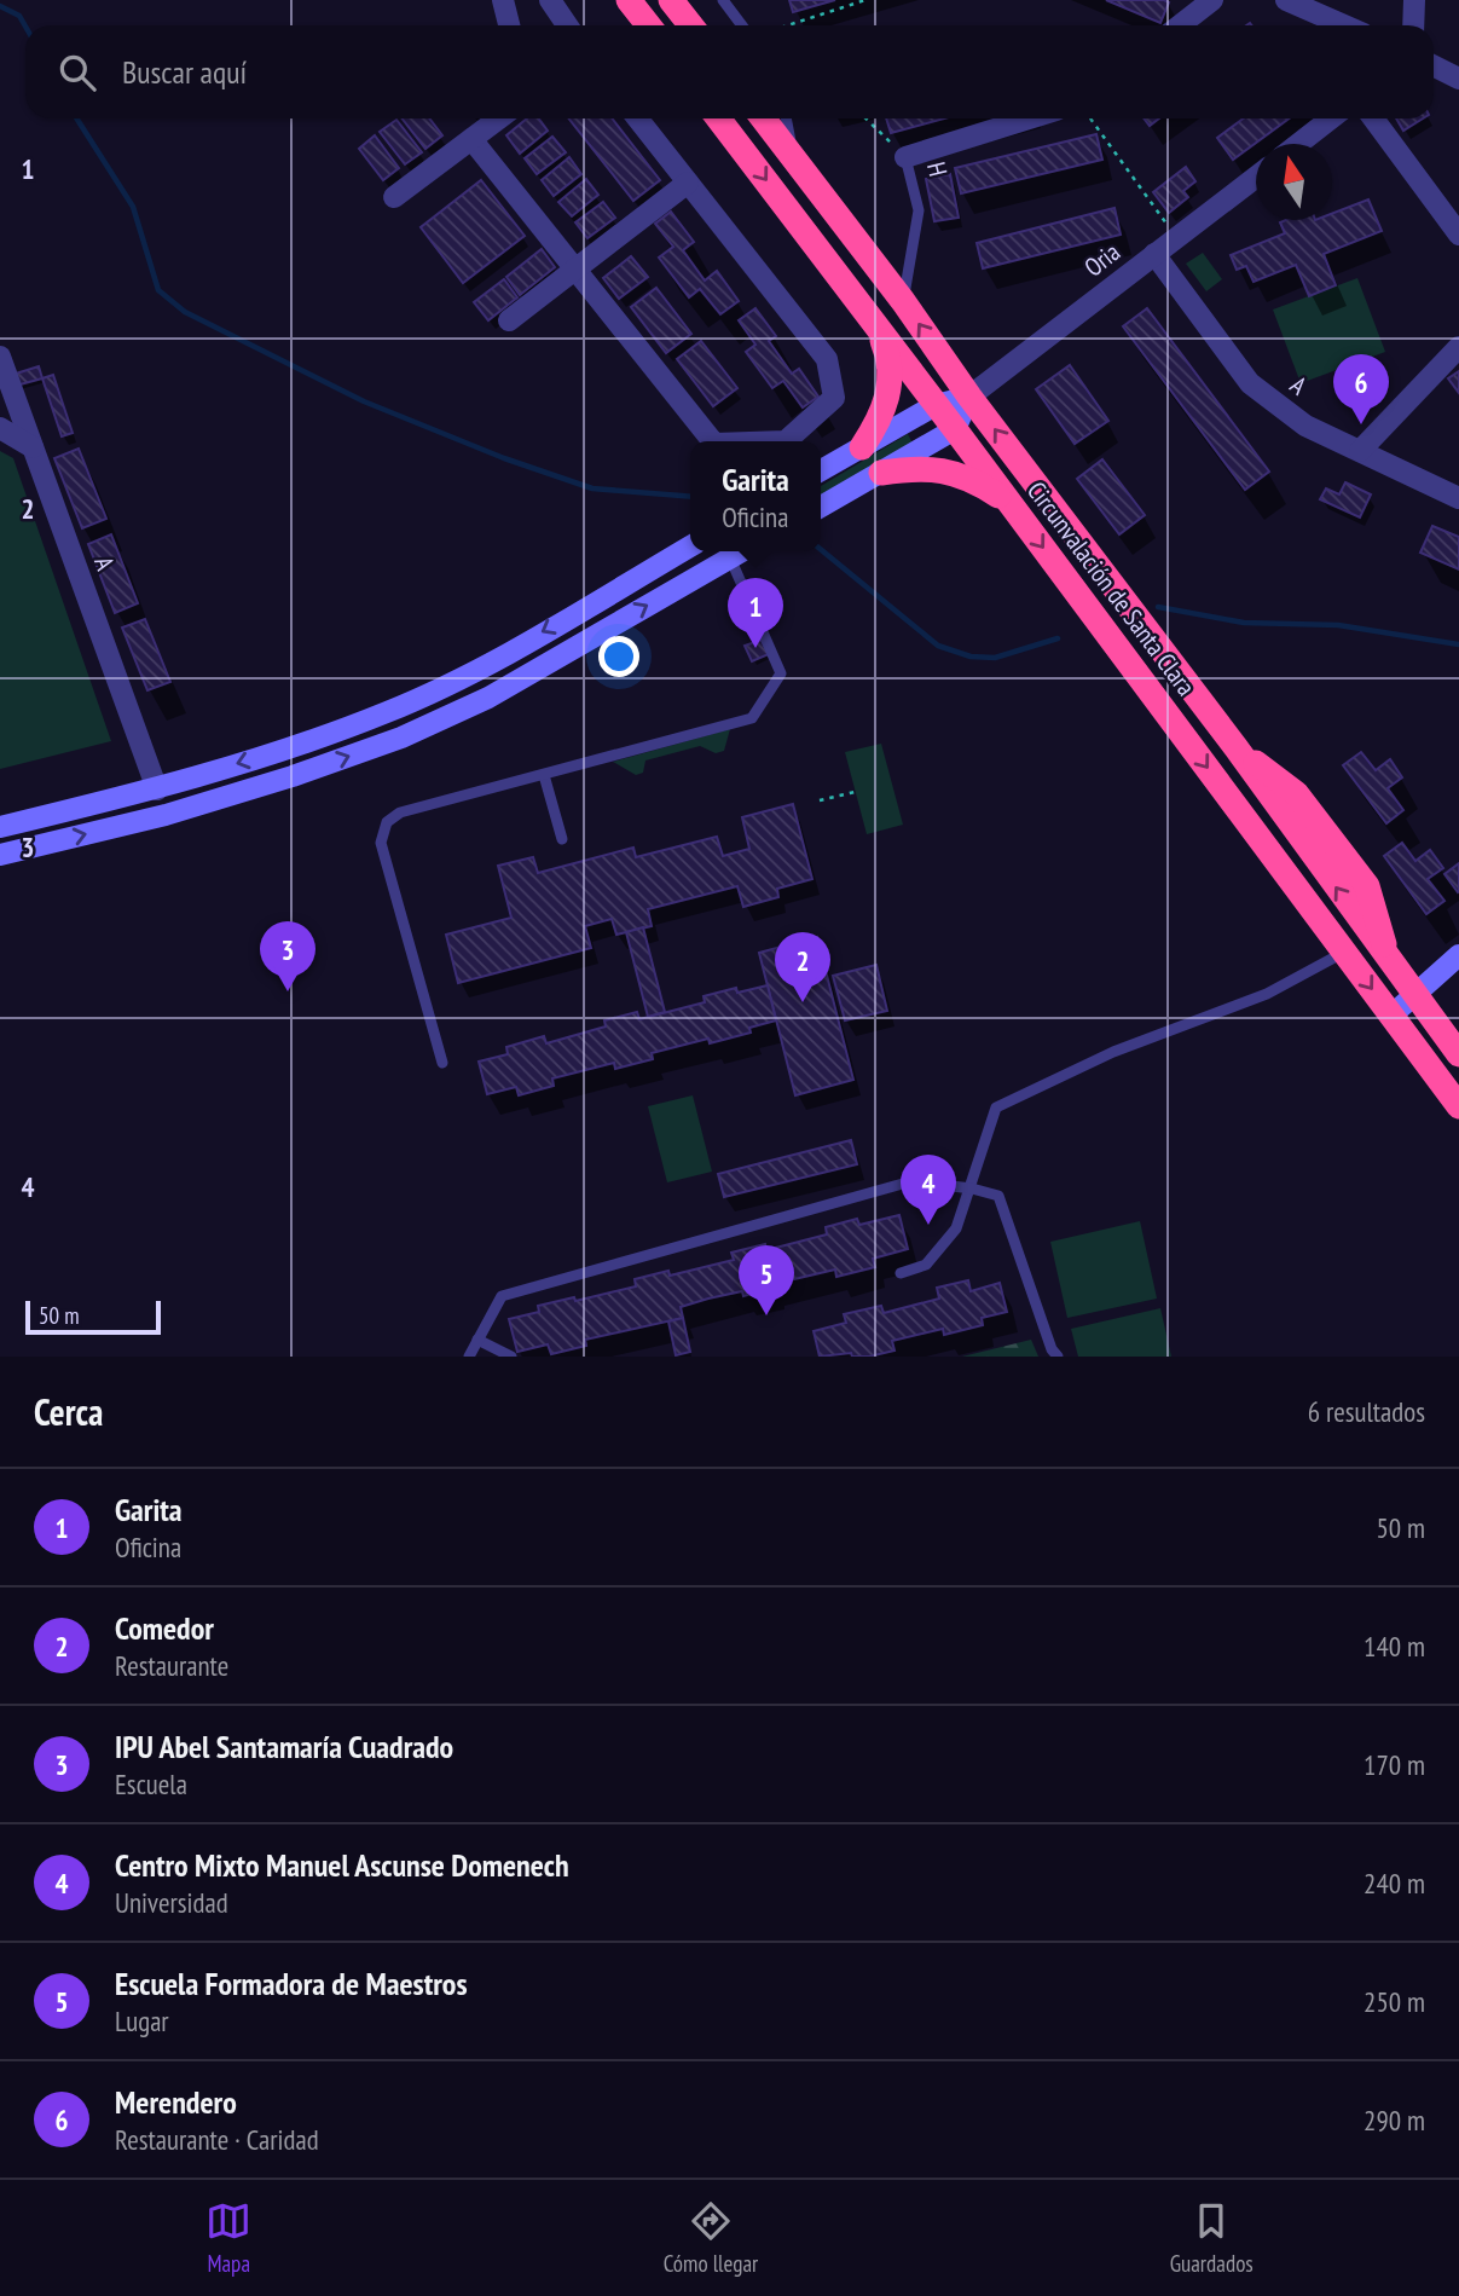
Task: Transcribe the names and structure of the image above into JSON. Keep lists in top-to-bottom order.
{
  "streets": {
    "highway": ["Circunvalación de Santa Clara"],
    "street": ["H", "Oria", "A"]
  },
  "crossings": [
    ["H", "Circunvalación de Santa Clara"],
    ["Oria", "A"],
    ["Oria", "Circunvalación de Santa Clara"]
  ],
  "scale_bar": "50 m",
  "north": "top",
  "page": {
    "search": "Buscar aquí",
    "pins": [
      "6",
      "1",
      "3",
      "2",
      "4",
      "5"
    ],
    "popup": ["Garita", "Oficina"],
    "scale": "50 m",
    "heading": ["Cerca", "6 resultados"],
    "list": [
      {
        "mark": "1",
        "name": "Garita",
        "note": "Oficina",
        "value": "50 m"
      },
      {
        "mark": "2",
        "name": "Comedor",
        "note": "Restaurante",
        "value": "140 m"
      },
      {
        "mark": "3",
        "name": "IPU Abel Santamaría Cuadrado",
        "note": "Escuela",
        "value": "170 m"
      },
      {
        "mark": "4",
        "name": "Centro Mixto Manuel Ascunse Domenech",
        "note": "Universidad",
        "value": "240 m"
      },
      {
        "mark": "5",
        "name": "Escuela Formadora de Maestros",
        "note": "Lugar",
        "value": "250 m"
      },
      {
        "mark": "6",
        "name": "Merendero",
        "note": "Restaurante · Caridad",
        "value": "290 m"
      }
    ],
    "nav": ["Mapa", "Cómo llegar", "Guardados"]
  },
  "grid": {
    "rows": [
      "1",
      "2",
      "3",
      "4"
    ]
  }
}
